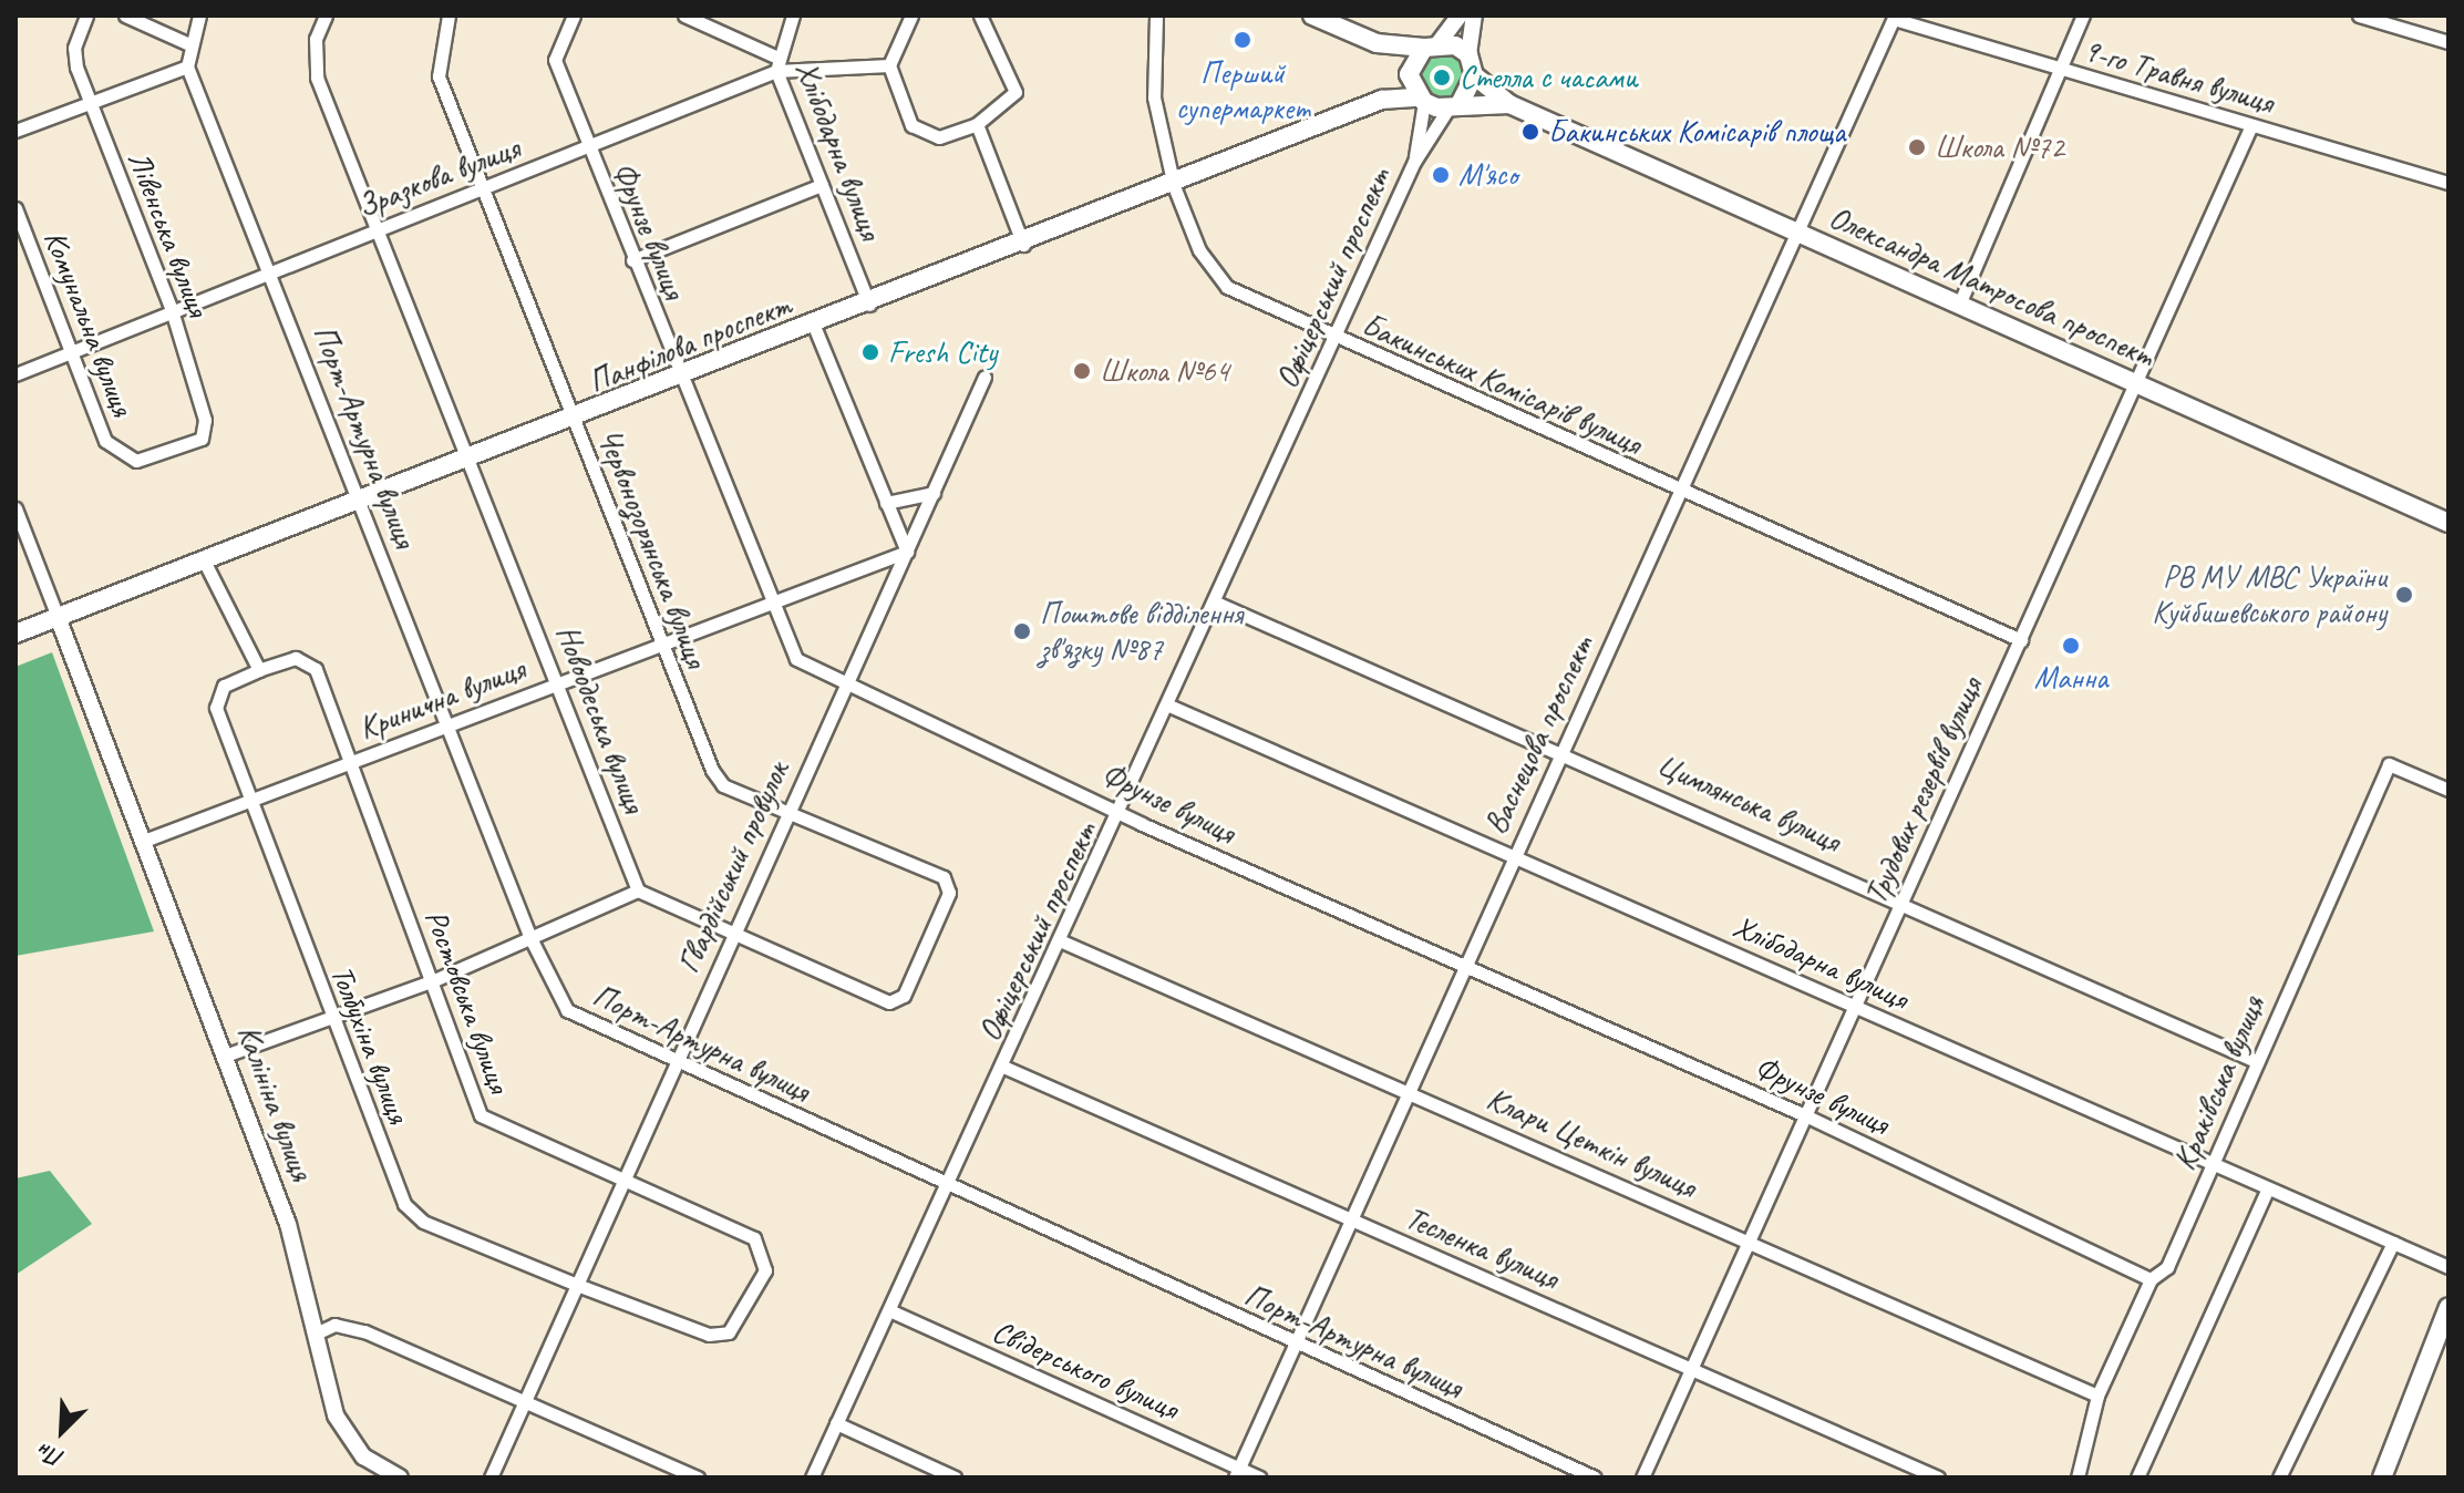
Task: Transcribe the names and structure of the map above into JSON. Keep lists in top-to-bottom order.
{
  "streets": {
    "main road": ["Олександра Матросова проспект", "Панфілова проспект"],
    "street": [
      "9-го Травня вулиця",
      "Хлібодарна вулиця",
      "Зразкова вулиця",
      "Фрунзе вулиця",
      "Лівенська вулиця",
      "Офіцерський проспект",
      "Комунальна вулиця",
      "Бакинських Комісарів вулиця",
      "Порт-Артурна вулиця",
      "Червонозорянська вулиця",
      "Кринична вулиця",
      "Новоодеська вулиця",
      "Васнецова проспект",
      "Трудових резервів вулиця",
      "Цимлянська вулиця",
      "Гвардійський провулок",
      "Ростовська вулиця",
      "Толбухіна вулиця",
      "Краківська вулиця",
      "Калініна вулиця",
      "Клари Цеткін вулиця",
      "Тесленка вулиця",
      "Свідерського вулиця"
    ]
  },
  "crossings": [
    ["9-го Травня вулиця", "Васнецова проспект"],
    ["9-го Травня вулиця", "Трудових резервів вулиця"],
    ["Хлібодарна вулиця", "Зразкова вулиця"],
    ["Хлібодарна вулиця", "Офіцерський проспект"],
    ["Хлібодарна вулиця", "Панфілова проспект"],
    ["Хлібодарна вулиця", "Васнецова проспект"],
    ["Хлібодарна вулиця", "Трудових резервів вулиця"],
    ["Хлібодарна вулиця", "Краківська вулиця"],
    ["Зразкова вулиця", "Фрунзе вулиця"],
    ["Зразкова вулиця", "Лівенська вулиця"],
    ["Зразкова вулиця", "Комунальна вулиця"],
    ["Зразкова вулиця", "Порт-Артурна вулиця"],
    ["Зразкова вулиця", "Червонозорянська вулиця"],
    ["Зразкова вулиця", "Новоодеська вулиця"],
    ["Фрунзе вулиця", "Офіцерський проспект"],
    ["Фрунзе вулиця", "Панфілова проспект"],
    ["Фрунзе вулиця", "Кринична вулиця"],
    ["Фрунзе вулиця", "Васнецова проспект"],
    ["Фрунзе вулиця", "Трудових резервів вулиця"],
    ["Фрунзе вулиця", "Гвардійський провулок"],
    ["Фрунзе вулиця", "Краківська вулиця"],
    ["Лівенська вулиця", "Комунальна вулиця"],
    ["Офіцерський проспект", "Бакинських Комісарів вулиця"],
    ["Офіцерський проспект", "Порт-Артурна вулиця"],
    ["Офіцерський проспект", "Цимлянська вулиця"],
    ["Офіцерський проспект", "Клари Цеткін вулиця"],
    ["Офіцерський проспект", "Тесленка вулиця"],
    ["Офіцерський проспект", "Свідерського вулиця"],
    ["Олександра Матросова проспект", "Васнецова проспект"],
    ["Олександра Матросова проспект", "Трудових резервів вулиця"],
    ["Панфілова проспект", "Бакинських Комісарів вулиця"],
    ["Панфілова проспект", "Порт-Артурна вулиця"],
    ["Панфілова проспект", "Червонозорянська вулиця"],
    ["Панфілова проспект", "Новоодеська вулиця"],
    ["Панфілова проспект", "Калініна вулиця"],
    ["Бакинських Комісарів вулиця", "Васнецова проспект"],
    ["Бакинських Комісарів вулиця", "Трудових резервів вулиця"],
    ["Порт-Артурна вулиця", "Кринична вулиця"],
    ["Порт-Артурна вулиця", "Васнецова проспект"],
    ["Порт-Артурна вулиця", "Гвардійський провулок"],
    ["Червонозорянська вулиця", "Кринична вулиця"],
    ["Червонозорянська вулиця", "Гвардійський провулок"],
    ["Кринична вулиця", "Новоодеська вулиця"],
    ["Кринична вулиця", "Гвардійський провулок"],
    ["Кринична вулиця", "Ростовська вулиця"],
    ["Кринична вулиця", "Толбухіна вулиця"],
    ["Кринична вулиця", "Калініна вулиця"],
    ["Васнецова проспект", "Цимлянська вулиця"],
    ["Васнецова проспект", "Клари Цеткін вулиця"],
    ["Васнецова проспект", "Тесленка вулиця"],
    ["Васнецова проспект", "Свідерського вулиця"],
    ["Трудових резервів вулиця", "Цимлянська вулиця"],
    ["Трудових резервів вулиця", "Клари Цеткін вулиця"],
    ["Трудових резервів вулиця", "Тесленка вулиця"],
    ["Цимлянська вулиця", "Краківська вулиця"],
    ["Гвардійський провулок", "Ростовська вулиця"],
    ["Гвардійський провулок", "Толбухіна вулиця"],
    ["Ростовська вулиця", "Толбухіна вулиця"],
    ["Краківська вулиця", "Клари Цеткін вулиця"]
  ],
  "places": [
    "Перший супермаркет",
    "Стелла с часами",
    "Бакинських Комісарів площа",
    "Школа №72",
    "М'ясо",
    "Fresh City",
    "Школа №64",
    "РВ МУ МВС України Куйбишевського району",
    "Поштове відділення зв'язку №87",
    "Манна"
  ],
  "north": "bottom left"
}
